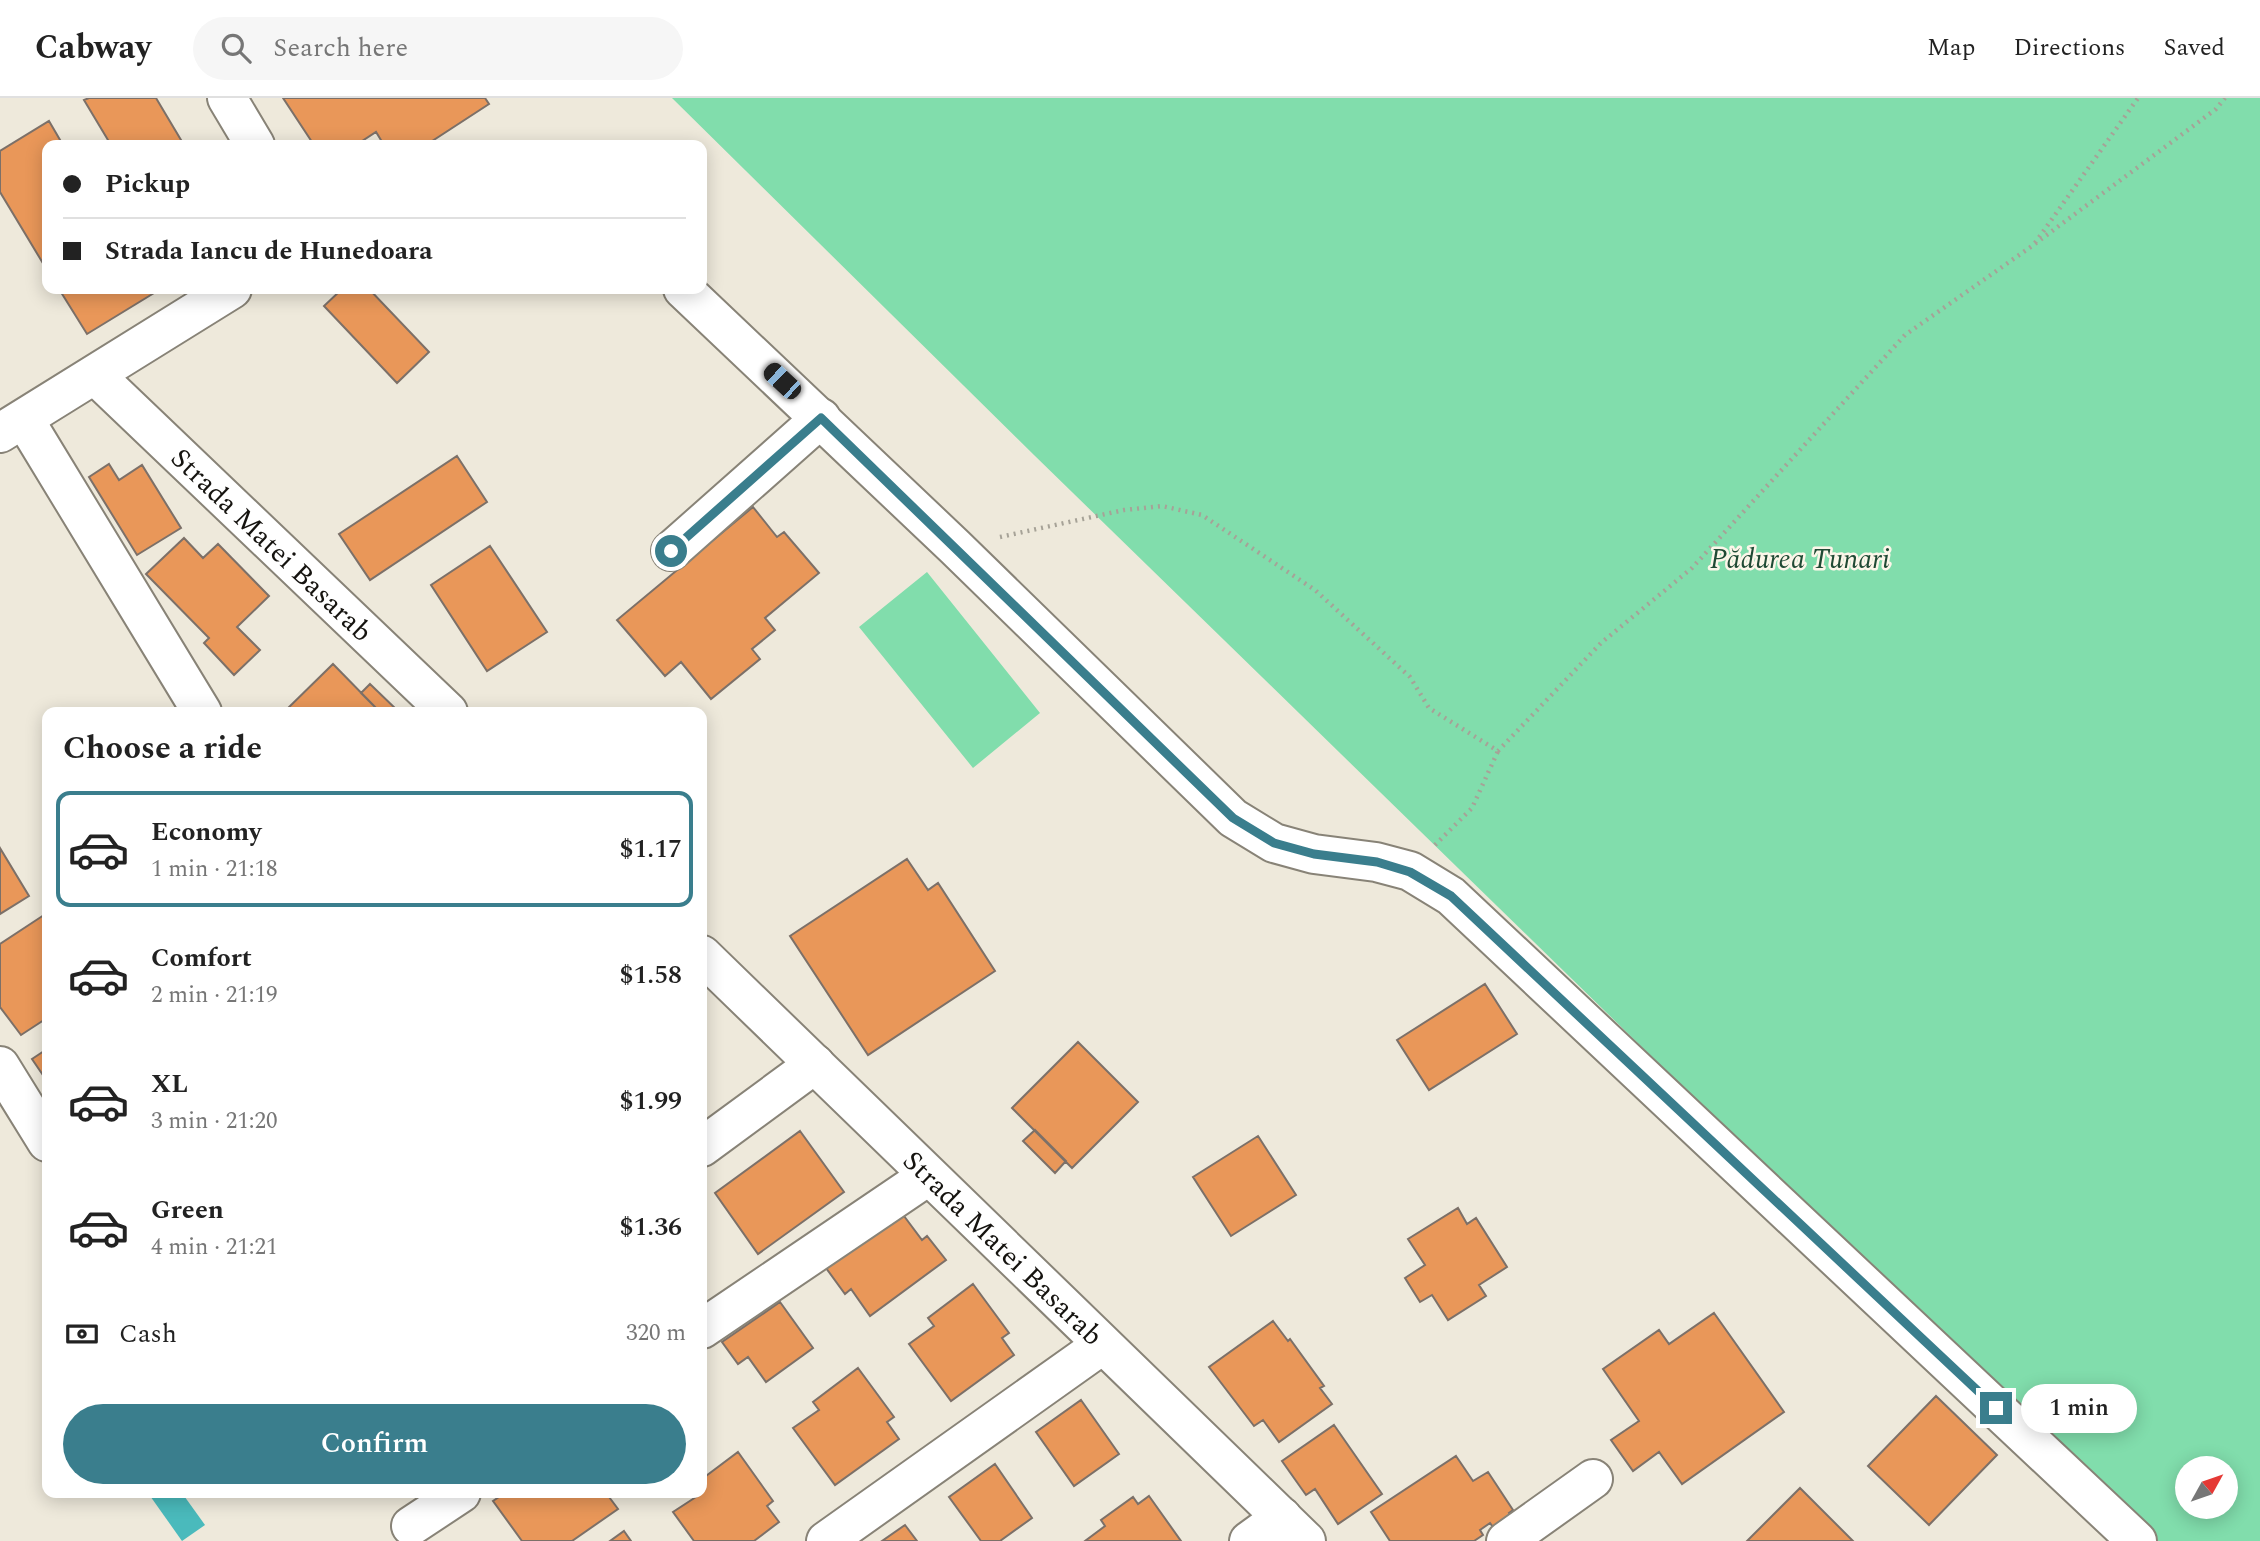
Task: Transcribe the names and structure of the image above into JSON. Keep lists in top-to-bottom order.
{
  "streets": {
    "street": ["Strada Matei Basarab"]
  },
  "parks": ["Pădurea Tunari"],
  "north": "top right",
  "page": {
    "header": "Cabway",
    "search": "Search here",
    "nav": ["Map", "Directions", "Saved"],
    "banner": ["Pickup", "Strada Iancu de Hunedoara"],
    "heading": "Choose a ride",
    "list": [
      {
        "name": "Economy",
        "note": "1 min · 21:18",
        "value": "$1.17"
      },
      {
        "name": "Comfort",
        "note": "2 min · 21:19",
        "value": "$1.58"
      },
      {
        "name": "XL",
        "note": "3 min · 21:20",
        "value": "$1.99"
      },
      {
        "name": "Green",
        "note": "4 min · 21:21",
        "value": "$1.36"
      }
    ],
    "pay": ["Cash", "320 m"],
    "bubble": "1 min",
    "buttons": "Confirm"
  }
}
